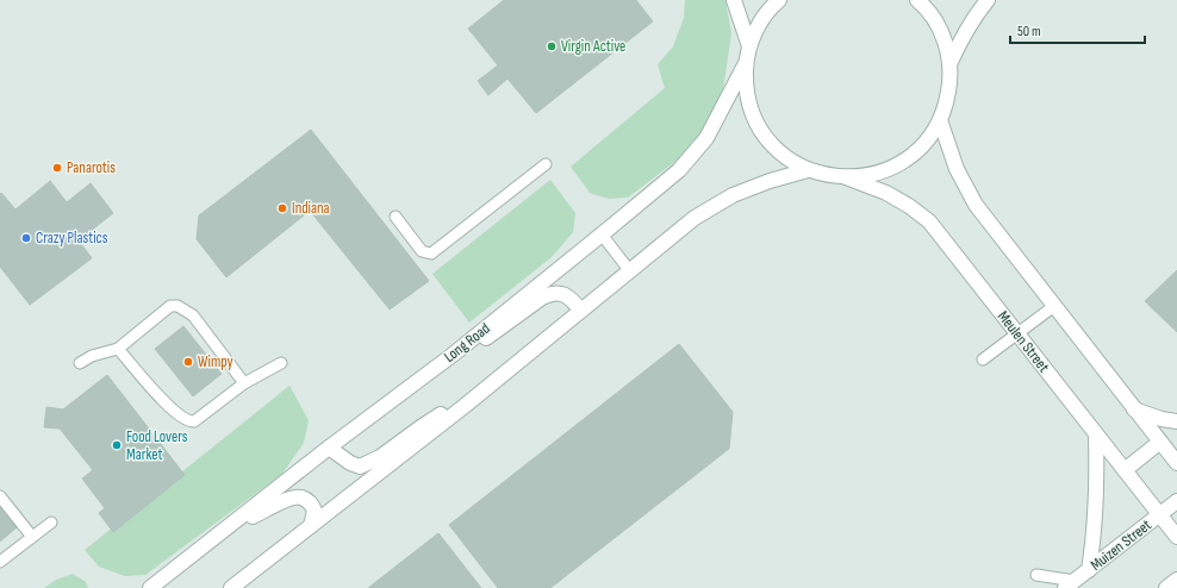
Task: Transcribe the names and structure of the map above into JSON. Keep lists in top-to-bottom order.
{
  "streets": {
    "street": ["Meulen Street", "Long Road", "Muizen Street"]
  },
  "crossings": [
    ["Meulen Street", "Muizen Street"]
  ],
  "places": [
    "Virgin Active",
    "Panarotis",
    "Indiana",
    "Crazy Plastics",
    "Wimpy",
    "Food Lovers Market"
  ],
  "scale_bar": "50 m"
}
